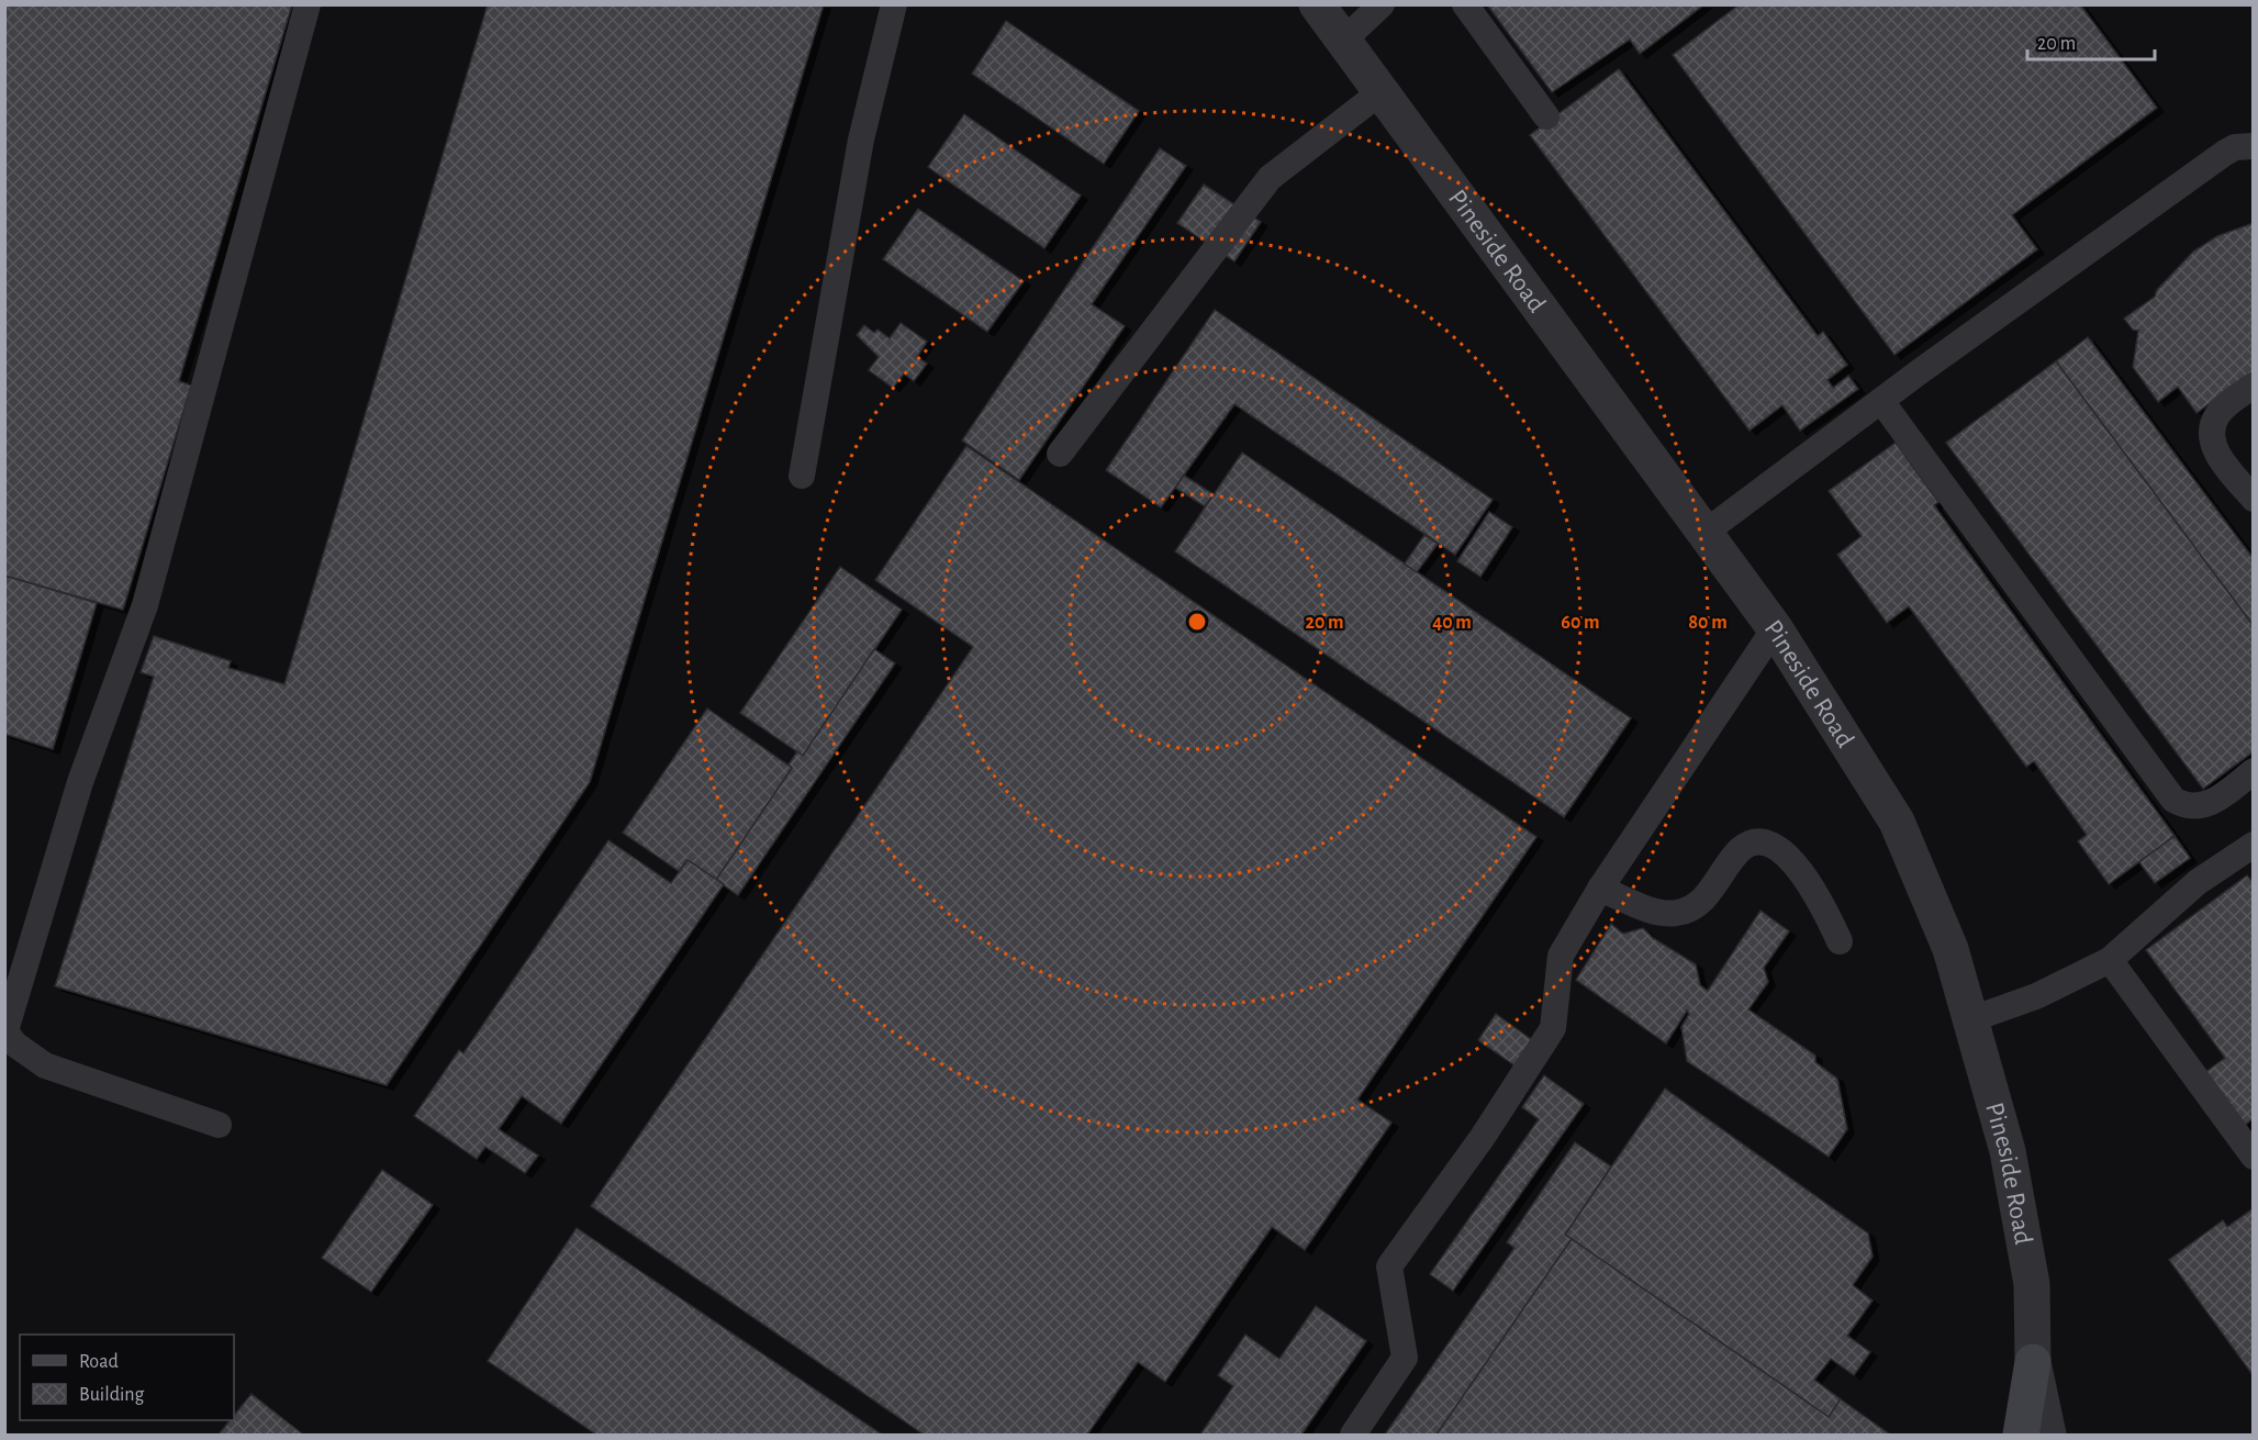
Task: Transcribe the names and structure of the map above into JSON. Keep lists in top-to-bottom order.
{
  "streets": {
    "street": ["Pineside Road"]
  },
  "legend": ["Road", "Building"],
  "scale_bar": "20 m",
  "rings": [
    "20 m",
    "40 m",
    "60 m",
    "80 m"
  ]
}
